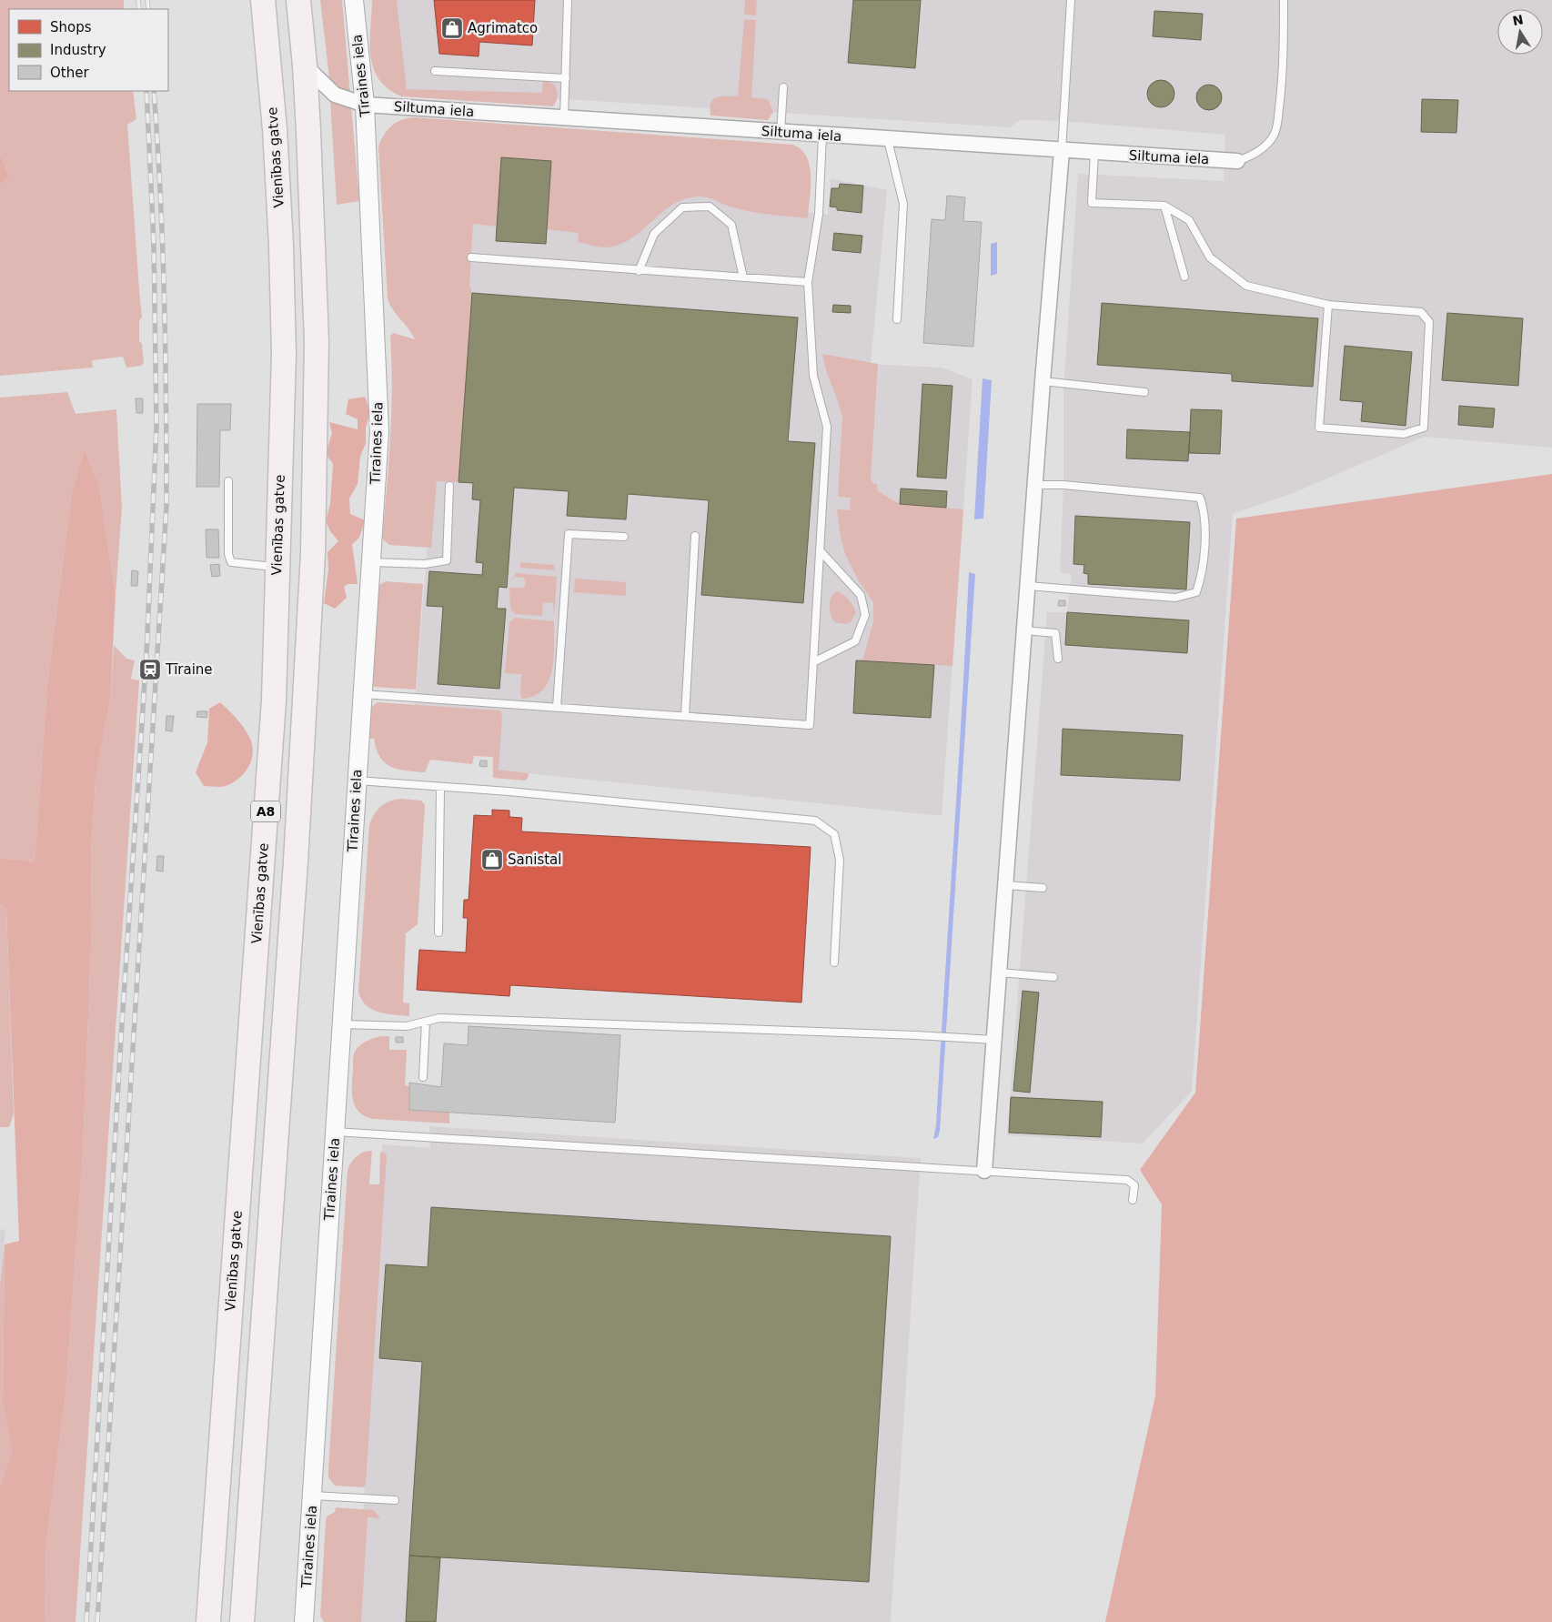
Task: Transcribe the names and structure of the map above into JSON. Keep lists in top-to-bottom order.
{
  "streets": {
    "highway": ["Vienības gatve", "A8"],
    "street": ["Tīraines iela", "Siltuma iela"]
  },
  "crossings": [
    ["Tīraines iela", "Siltuma iela"],
    ["Siltuma iela", "A8"]
  ],
  "places": {
    "shop": ["Agrimatco", "Sanistal"],
    "station": ["Tīraine"]
  },
  "legend": ["Shops", "Industry", "Other"],
  "north": "top"
}
